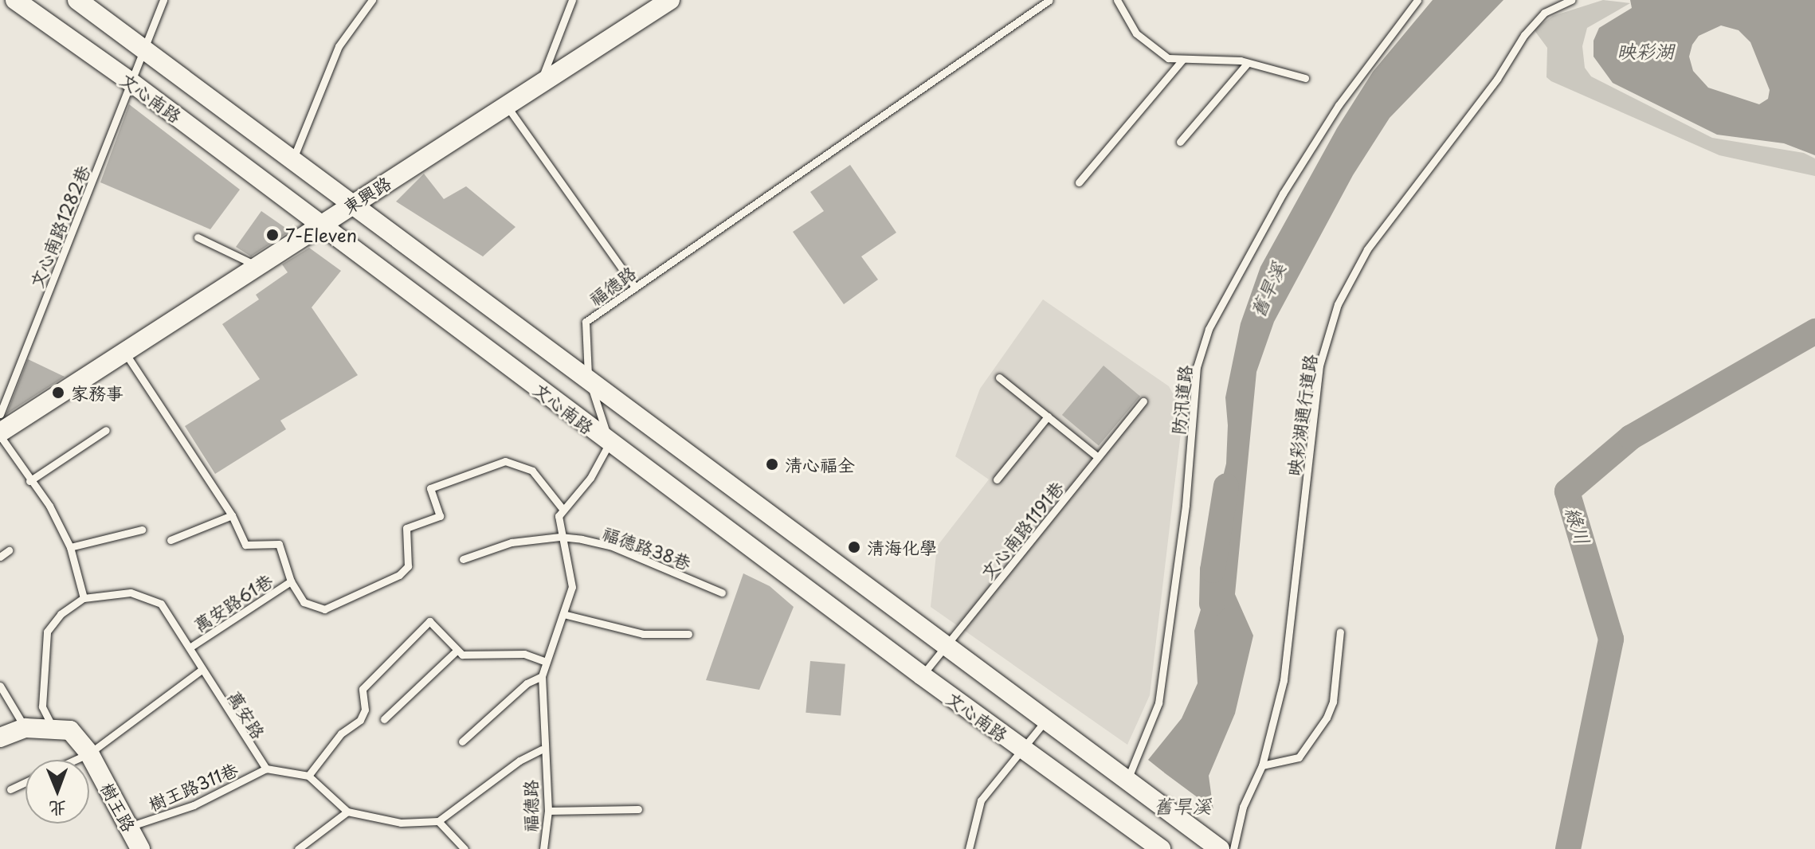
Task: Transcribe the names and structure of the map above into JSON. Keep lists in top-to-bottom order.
{
  "streets": {
    "main road": ["文心南路", "東興路", "樹王路"],
    "lane": [
      "文心南路1282巷",
      "福德路",
      "防汛道路",
      "映彩湖通行道路",
      "文心南路1191巷",
      "福德路38巷",
      "萬安路61巷",
      "萬安路",
      "樹王路311巷"
    ]
  },
  "crossings": [
    ["文心南路", "東興路"],
    ["文心南路", "文心南路1282巷"],
    ["文心南路", "福德路"],
    ["文心南路", "防汛道路"],
    ["文心南路", "文心南路1191巷"],
    ["福德路", "福德路38巷"],
    ["萬安路61巷", "萬安路"],
    ["萬安路61巷", "樹王路"],
    ["萬安路", "樹王路311巷"],
    ["萬安路", "樹王路"],
    ["樹王路311巷", "樹王路"]
  ],
  "water": ["映彩湖", "舊旱溪", "綠川"],
  "places": [
    "7-Eleven",
    "家務事",
    "清心福全",
    "清海化學"
  ],
  "north": "bottom"
}
